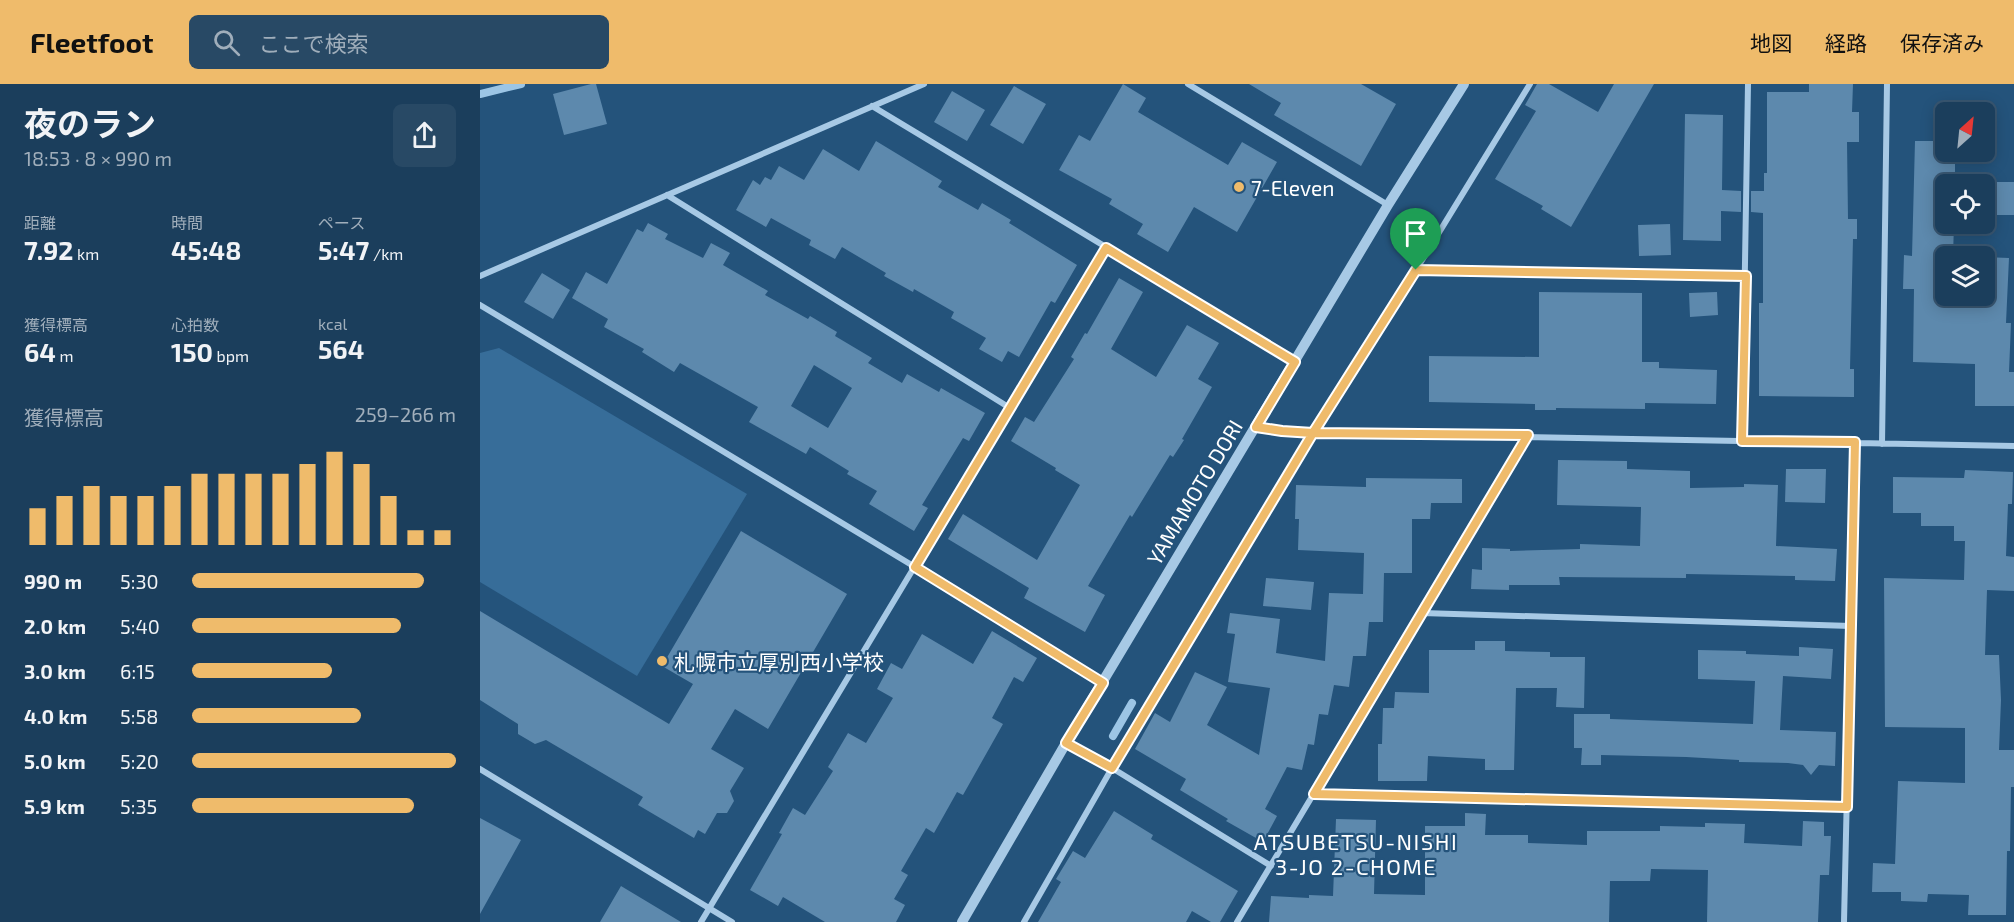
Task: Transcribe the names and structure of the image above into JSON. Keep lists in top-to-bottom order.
{
  "streets": {
    "street": ["YAMAMOTO DORI"]
  },
  "districts": ["ATSUBETSU-NISHI 3-JO 2-CHOME"],
  "places": ["7-Eleven", "札幌市立厚別西小学校"],
  "north": "top right",
  "page": {
    "header": "Fleetfoot",
    "search": "ここで検索",
    "nav": ["地図", "経路", "保存済み"],
    "heading": ["夜のラン", "18:53 · 8 × 990 m"],
    "stats": [
      ["距離", "7.92 km"],
      ["時間", "45:48"],
      ["ペース", "5:47 /km"],
      ["獲得標高", "64 m"],
      ["心拍数", "150 bpm"],
      ["kcal", "564"]
    ],
    "chart": ["獲得標高", "259–266 m"],
    "list": [
      {
        "name": "990 m",
        "note": "5:30"
      },
      {
        "name": "2.0 km",
        "note": "5:40"
      },
      {
        "name": "3.0 km",
        "note": "6:15"
      },
      {
        "name": "4.0 km",
        "note": "5:58"
      },
      {
        "name": "5.0 km",
        "note": "5:20"
      },
      {
        "name": "5.9 km",
        "note": "5:35"
      }
    ]
  }
}
